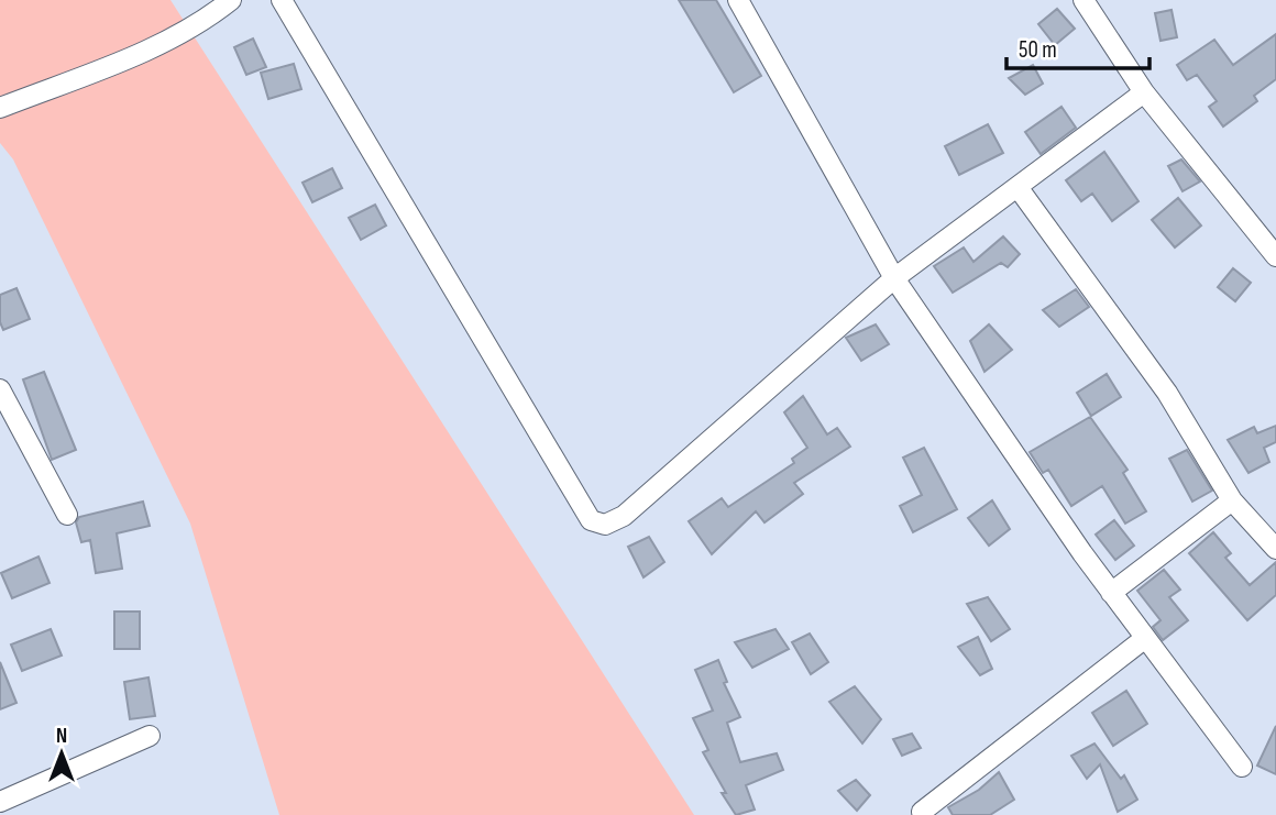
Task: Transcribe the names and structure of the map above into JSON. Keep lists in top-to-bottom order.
{
  "scale_bar": "50 m",
  "north": "top"
}
